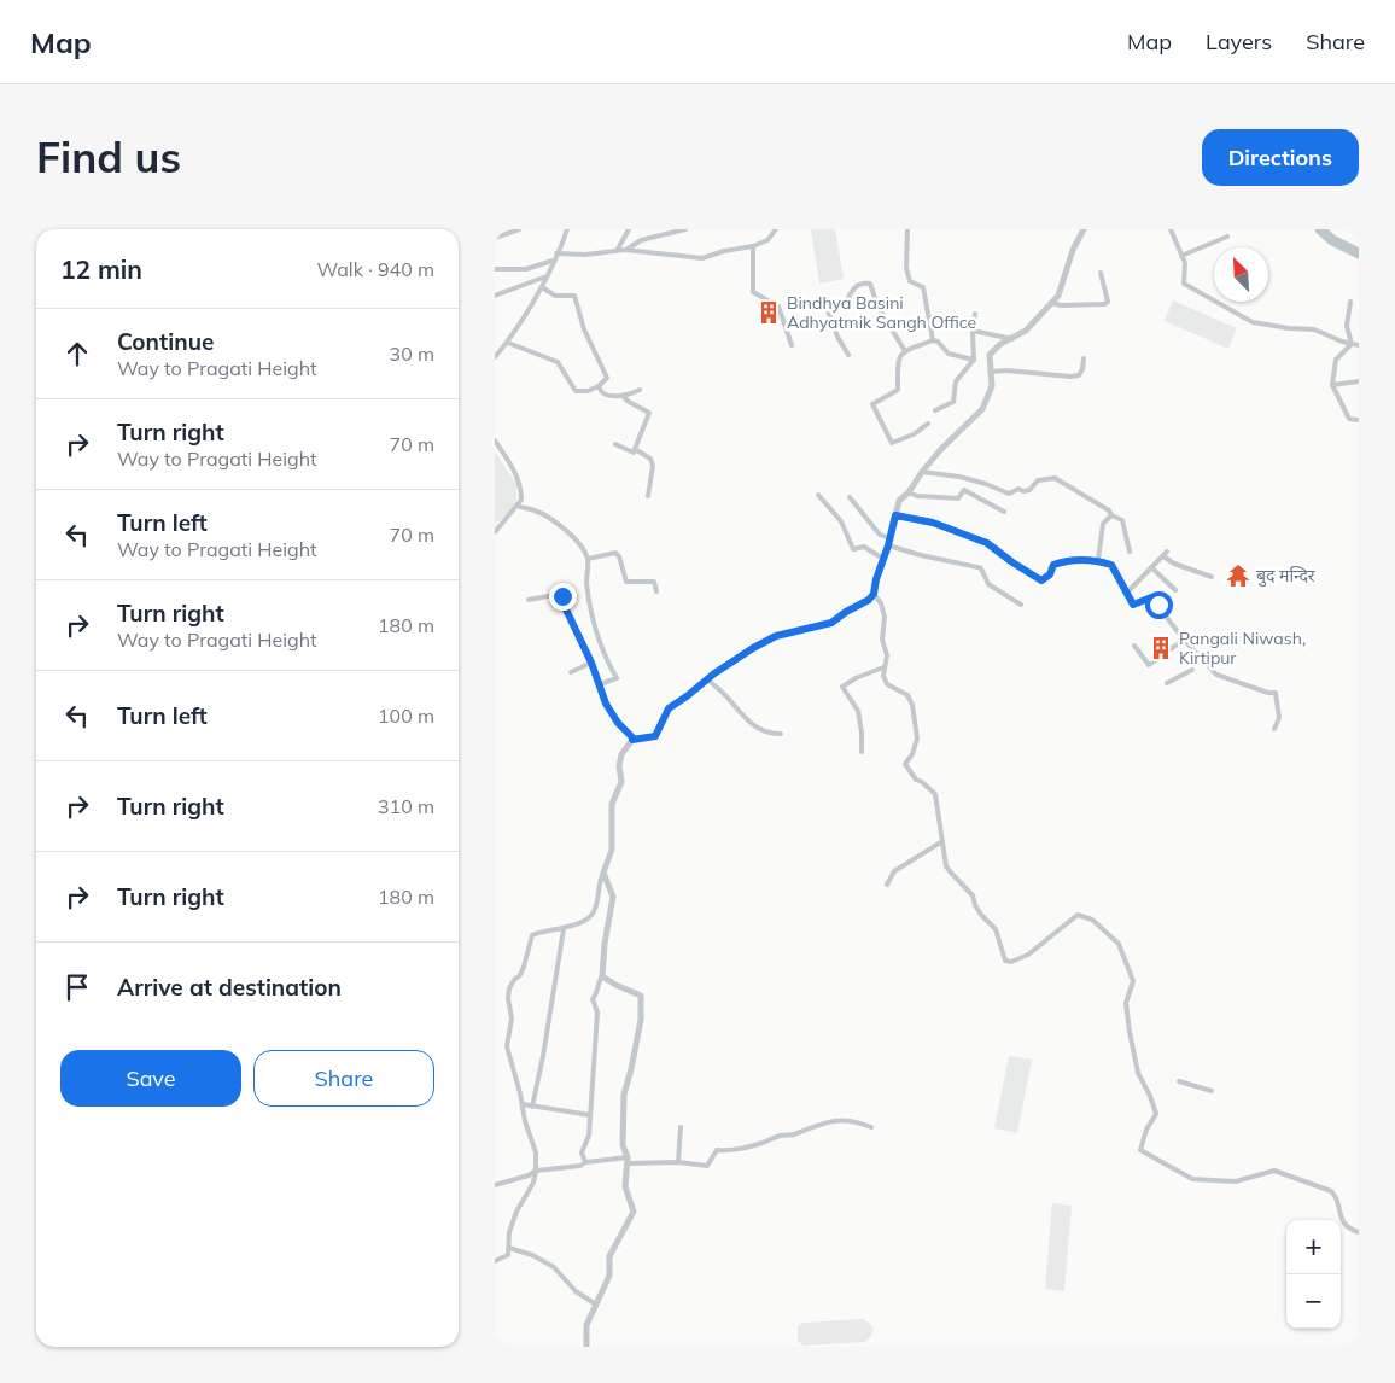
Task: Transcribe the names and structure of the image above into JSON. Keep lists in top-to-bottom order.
{
  "places": {
    "building": ["Bindhya Basini Adhyatmik Sangh Office", "Pangali Niwash, Kirtipur"],
    "temple": ["बुद मन्दिर"]
  },
  "north": "top left",
  "page": {
    "header": "Map",
    "nav": ["Map", "Layers", "Share"],
    "buttons": [
      "Directions",
      ["Save", "Share"]
    ],
    "title": "Find us",
    "heading": ["12 min", "Walk · 940 m"],
    "list": [
      ["Continue", "Way to Pragati Height", "30 m"],
      ["Turn right", "Way to Pragati Height", "70 m"],
      ["Turn left", "Way to Pragati Height", "70 m"],
      ["Turn right", "Way to Pragati Height", "180 m"],
      ["Turn left", "100 m"],
      ["Turn right", "310 m"],
      ["Turn right", "180 m"],
      "Arrive at destination"
    ],
    "map_buttons": ["+", "−"]
  }
}
